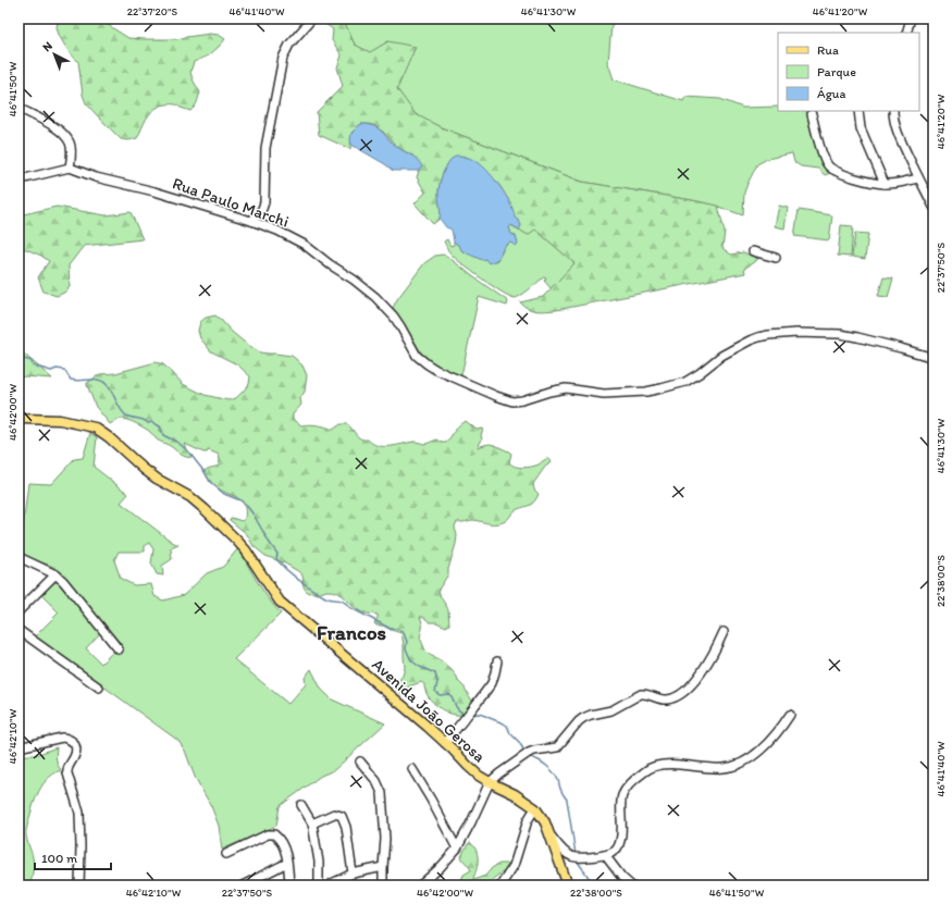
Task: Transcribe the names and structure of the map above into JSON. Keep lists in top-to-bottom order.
{
  "streets": {
    "main road": ["Avenida João Gerosa"],
    "street": ["Rua Paulo Marchi"]
  },
  "districts": ["Francos"],
  "legend": ["Rua", "Parque", "Água"],
  "scale_bar": "100 m",
  "north": "top left",
  "coordinates": [
    "22°37'20\"S",
    "46°41'40\"W",
    "46°41'30\"W",
    "46°41'20\"W",
    "46°41'50\"W",
    "22°37'50\"S",
    "46°42'00\"W",
    "22°38'00\"S",
    "46°42'10\"W"
  ]
}
